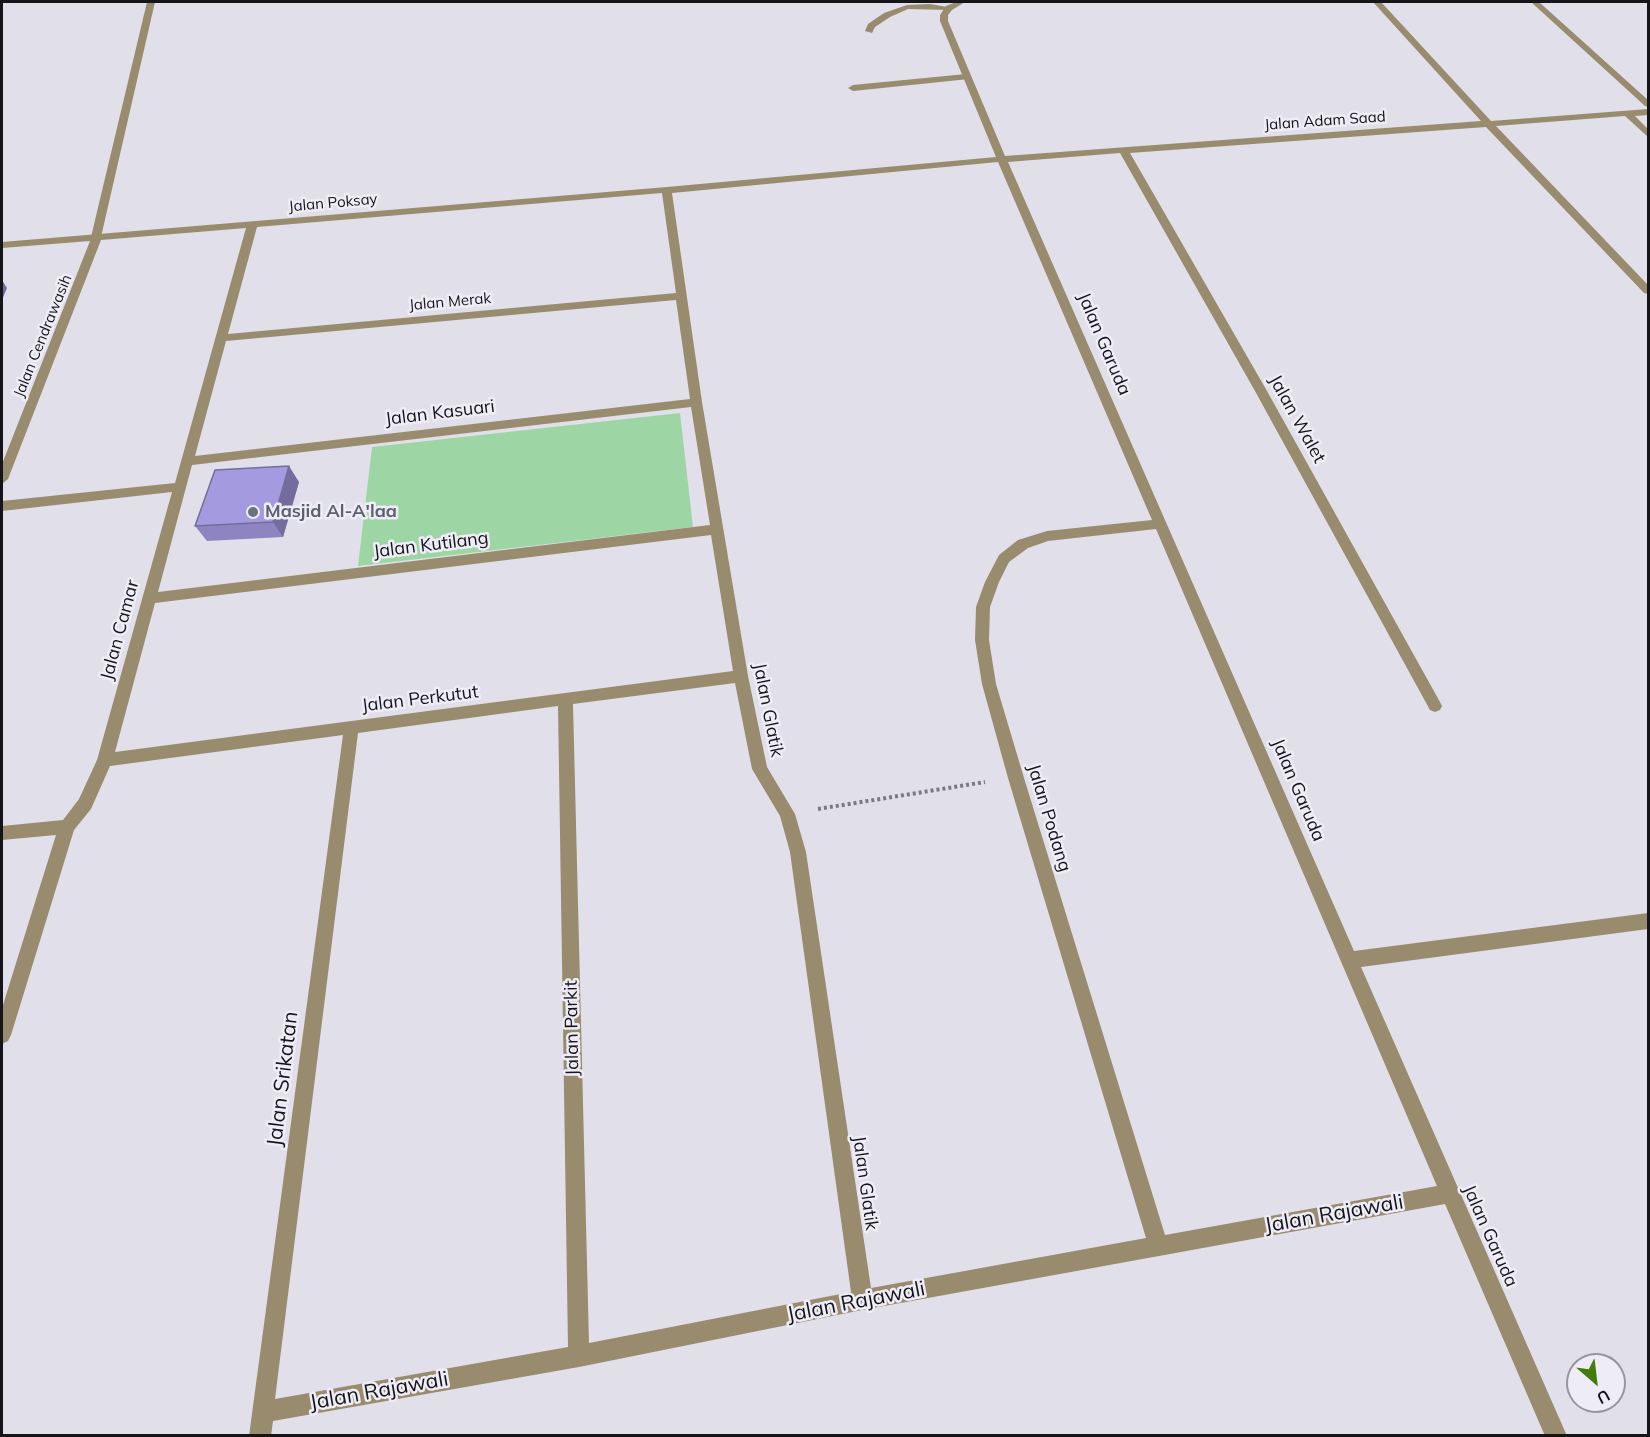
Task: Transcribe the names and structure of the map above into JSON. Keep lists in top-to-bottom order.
{
  "streets": {
    "street": [
      "Jalan Adam Saad",
      "Jalan Poksay",
      "Jalan Merak",
      "Jalan Cendrawasih",
      "Jalan Garuda",
      "Jalan Kasuari",
      "Jalan Walet",
      "Jalan Kutilang",
      "Jalan Camar",
      "Jalan Perkutut",
      "Jalan Glatik",
      "Jalan Podang",
      "Jalan Parkit",
      "Jalan Srikatan",
      "Jalan Rajawali"
    ]
  },
  "crossings": [
    ["Jalan Adam Saad", "Jalan Poksay"],
    ["Jalan Adam Saad", "Jalan Garuda"],
    ["Jalan Adam Saad", "Jalan Walet"],
    ["Jalan Poksay", "Jalan Cendrawasih"],
    ["Jalan Poksay", "Jalan Garuda"],
    ["Jalan Poksay", "Jalan Camar"],
    ["Jalan Poksay", "Jalan Glatik"],
    ["Jalan Merak", "Jalan Camar"],
    ["Jalan Merak", "Jalan Glatik"],
    ["Jalan Garuda", "Jalan Podang"],
    ["Jalan Garuda", "Jalan Rajawali"],
    ["Jalan Kasuari", "Jalan Camar"],
    ["Jalan Kasuari", "Jalan Glatik"],
    ["Jalan Kutilang", "Jalan Camar"],
    ["Jalan Kutilang", "Jalan Glatik"],
    ["Jalan Camar", "Jalan Perkutut"],
    ["Jalan Perkutut", "Jalan Glatik"],
    ["Jalan Perkutut", "Jalan Parkit"],
    ["Jalan Perkutut", "Jalan Srikatan"],
    ["Jalan Glatik", "Jalan Rajawali"],
    ["Jalan Podang", "Jalan Rajawali"],
    ["Jalan Parkit", "Jalan Rajawali"],
    ["Jalan Srikatan", "Jalan Rajawali"]
  ],
  "places": ["Masjid Al-A'laa"],
  "north": "bottom right"
}
